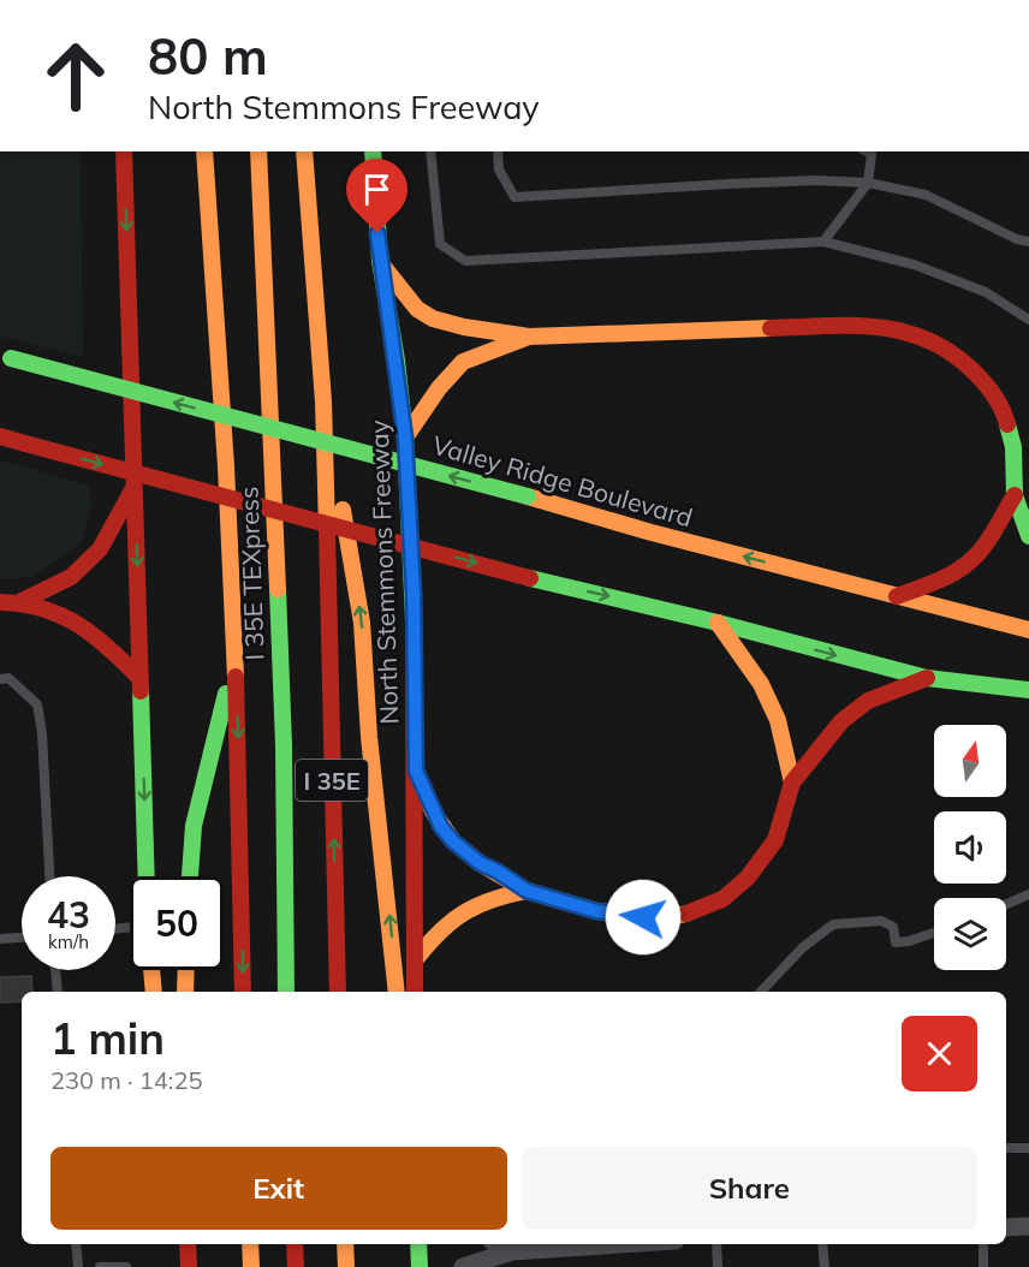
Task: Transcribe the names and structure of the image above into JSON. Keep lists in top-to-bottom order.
{
  "streets": {
    "main road": [
      "Valley Ridge Boulevard",
      "North Stemmons Freeway",
      "I 35E TEXpress",
      "I 35E"
    ]
  },
  "north": "top",
  "page": {
    "turn": ["80 m", "North Stemmons Freeway"],
    "speed": "43 km/h",
    "limit": "50",
    "heading": ["1 min", "230 m · 14:25"],
    "buttons": ["Exit", "Share"]
  }
}
